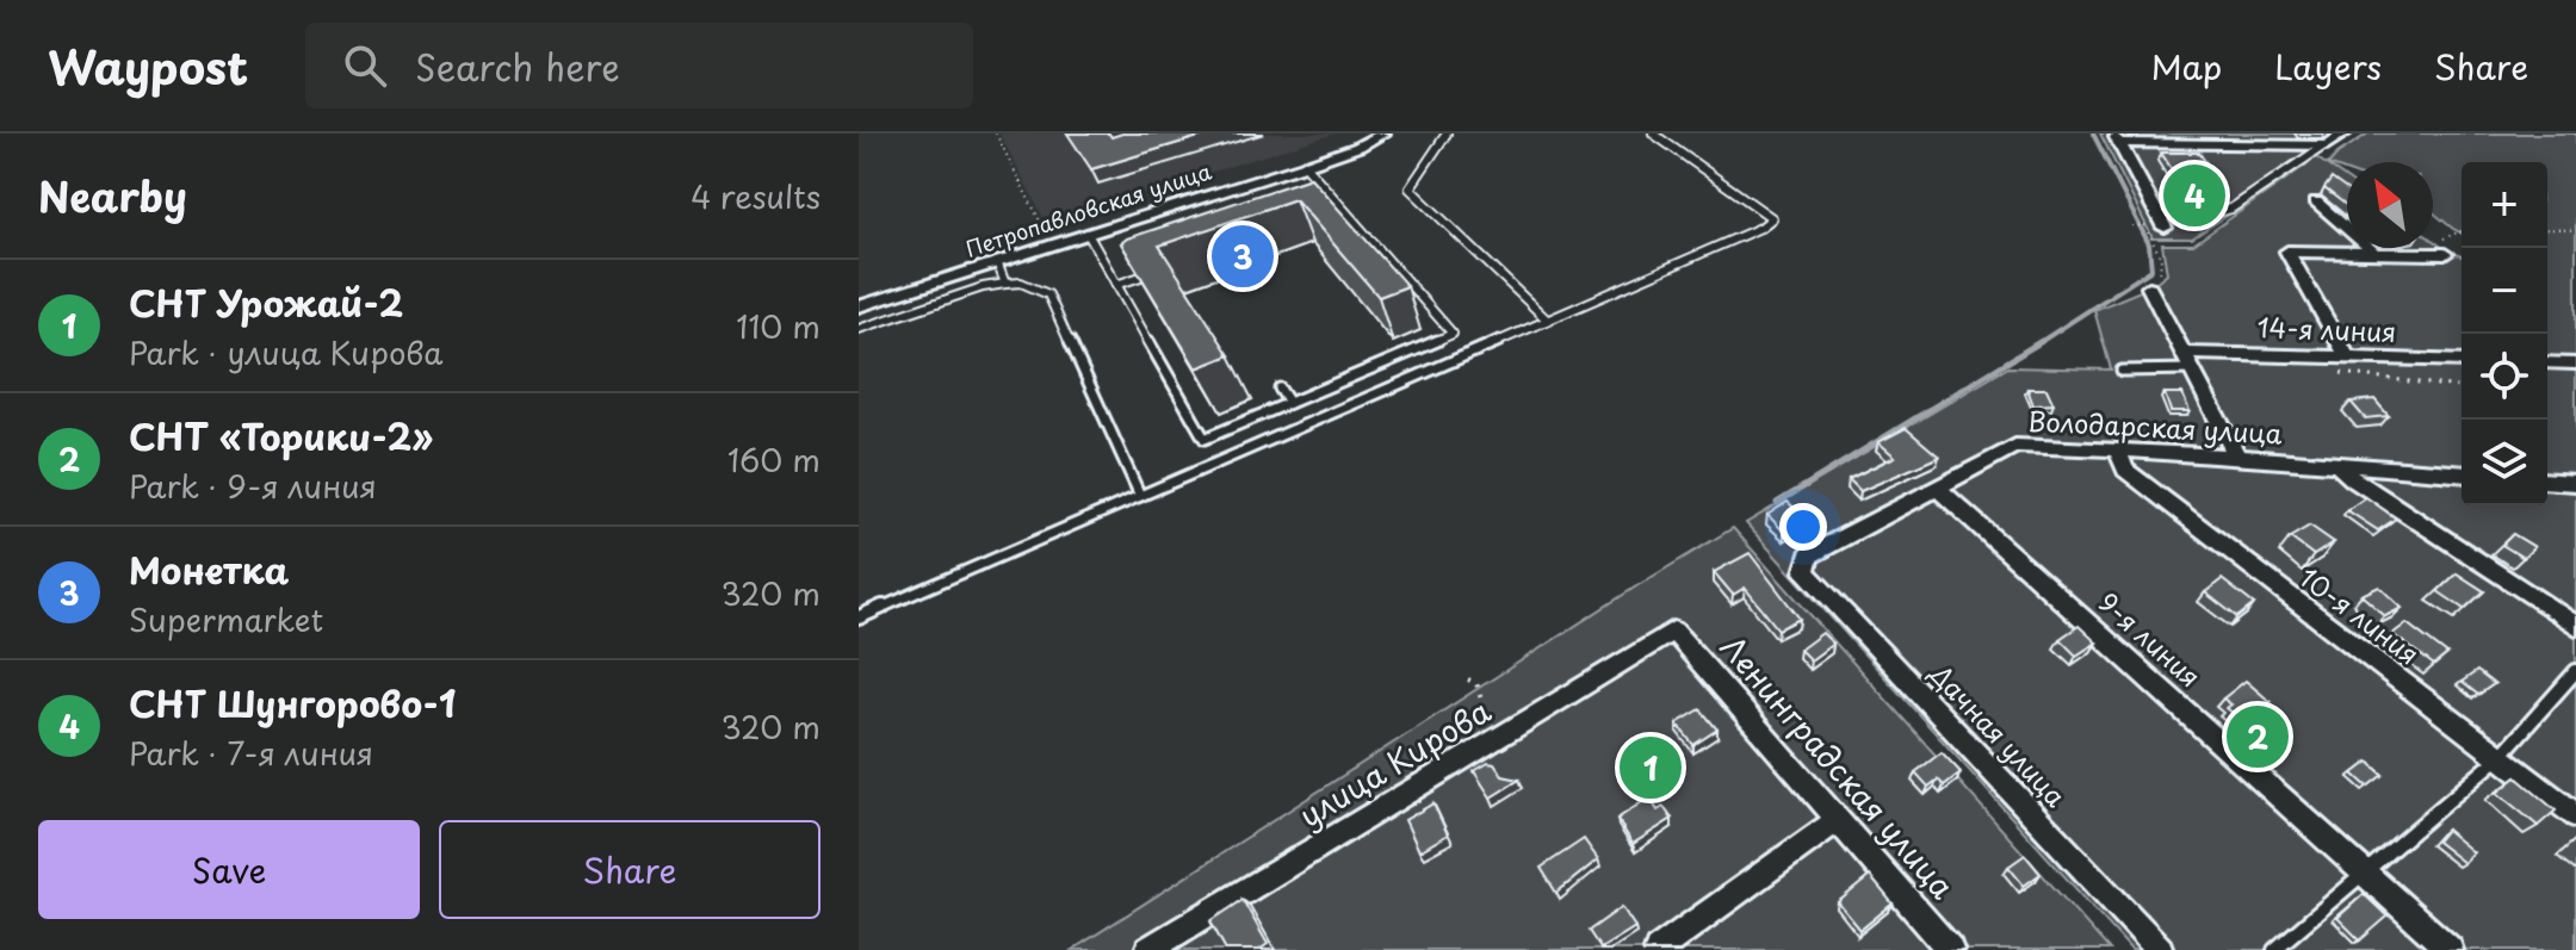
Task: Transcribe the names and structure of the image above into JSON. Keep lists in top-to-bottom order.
{
  "streets": {
    "street": [
      "Петропавловская улица",
      "14-я линия",
      "Володарская улица",
      "10-я линия",
      "9-я линия",
      "Дачная улица",
      "улица Кирова",
      "Ленинградская улица"
    ]
  },
  "crossings": [
    ["Володарская улица", "10-я линия"],
    ["Володарская улица", "9-я линия"],
    ["Володарская улица", "Дачная улица"],
    ["улица Кирова", "Ленинградская улица"]
  ],
  "north": "top left",
  "page": {
    "header": "Waypost",
    "search": "Search here",
    "nav": ["Map", "Layers", "Share"],
    "heading": ["Nearby", "4 results"],
    "pins": [
      "4",
      "3",
      "2",
      "1"
    ],
    "map_buttons": ["+", "−"],
    "list": [
      {
        "mark": "1",
        "name": "СНТ Урожай-2",
        "note": "Park · улица Кирова",
        "value": "110 m"
      },
      {
        "mark": "2",
        "name": "СНТ «Торики-2»",
        "note": "Park · 9-я линия",
        "value": "160 m"
      },
      {
        "mark": "3",
        "name": "Монетка",
        "note": "Supermarket",
        "value": "320 m"
      },
      {
        "mark": "4",
        "name": "СНТ Шунгорово-1",
        "note": "Park · 7-я линия",
        "value": "320 m"
      }
    ],
    "buttons": ["Save", "Share"]
  }
}
